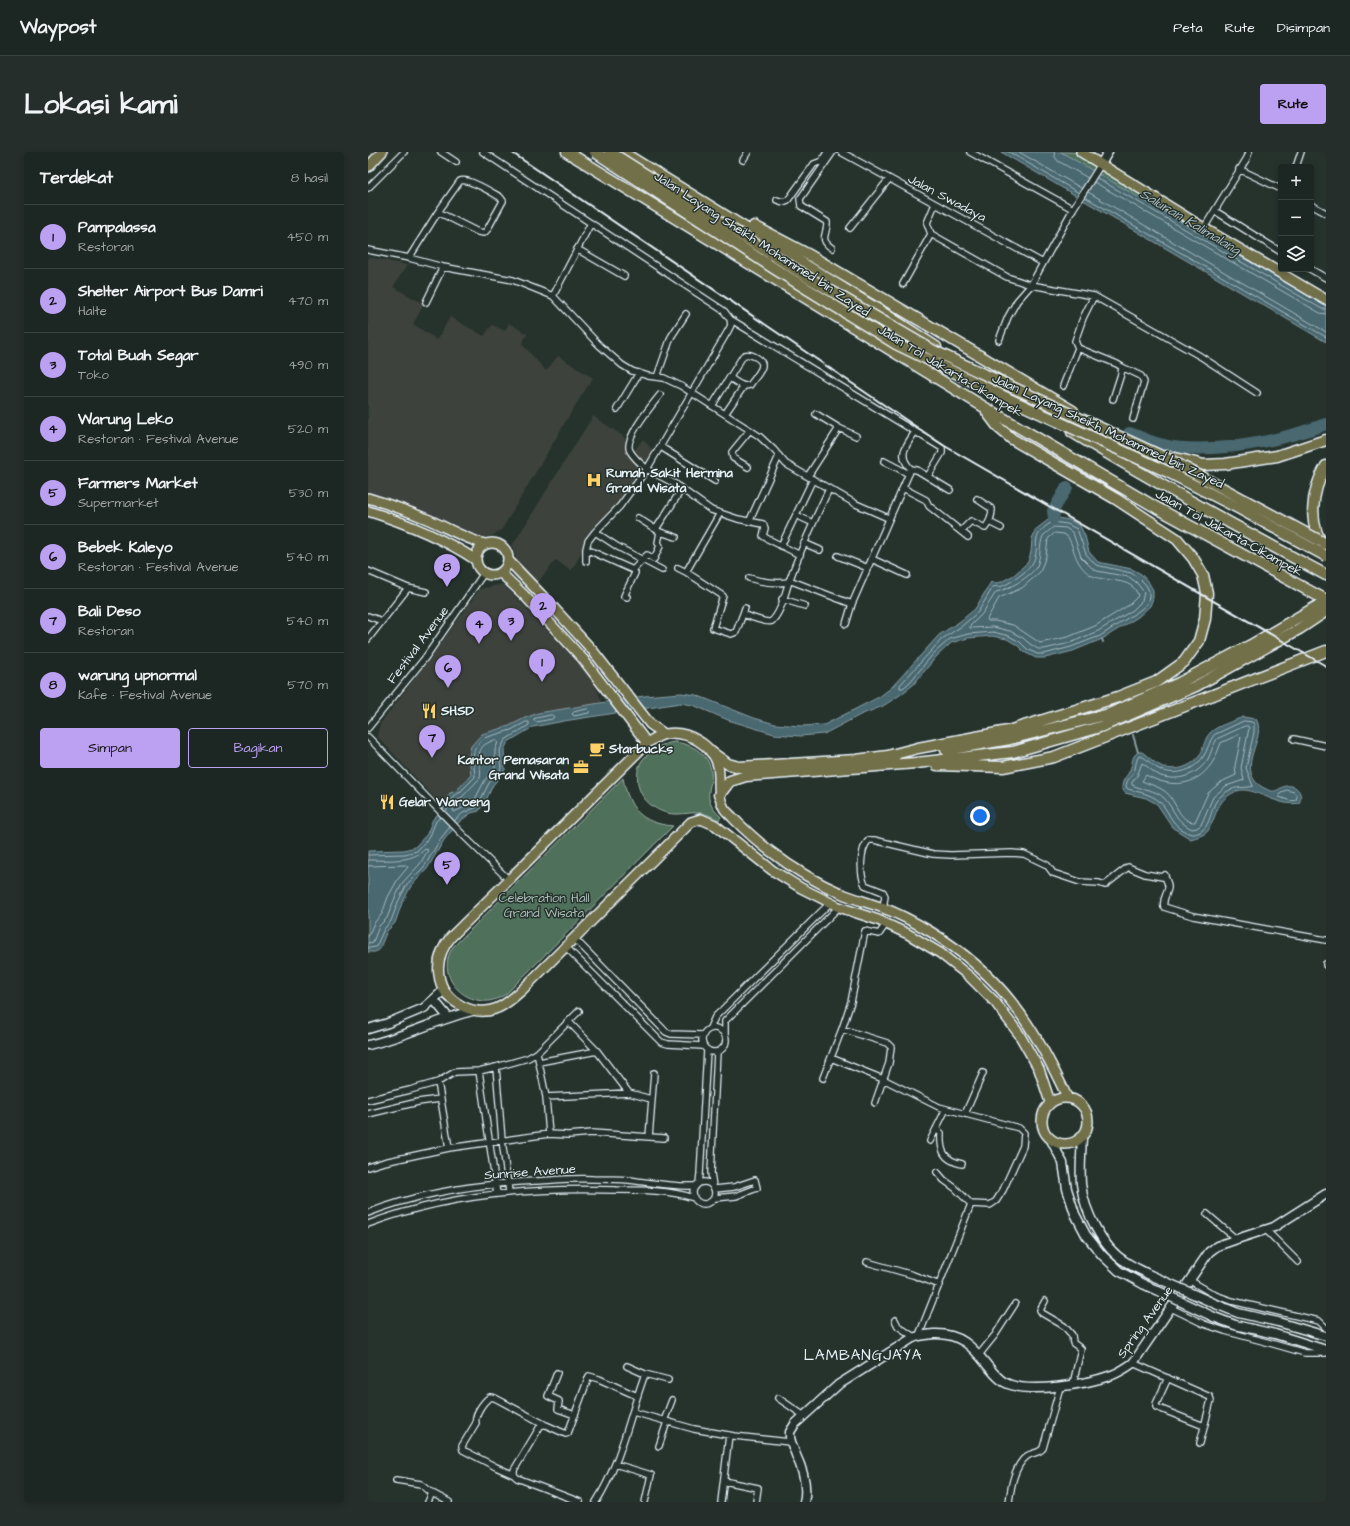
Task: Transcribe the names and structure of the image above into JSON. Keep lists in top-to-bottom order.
{
  "streets": {
    "highway": ["Jalan Layang Sheikh Mohammed bin Zayed", "Jalan Tol Jakarta–Cikampek"],
    "street": [
      "Jalan Swadaya",
      "Festival Avenue",
      "Sunrise Avenue",
      "Spring Avenue"
    ]
  },
  "districts": ["LAMBANGJAYA"],
  "water": ["Saluran Kalimalang"],
  "parks": ["Celebration Hall Grand Wisata"],
  "places": {
    "hospital": ["Rumah Sakit Hermina Grand Wisata"],
    "restaurant": ["SHSD", "Gelar Waroeng"],
    "cafe": ["Starbucks"],
    "office": ["Kantor Pemasaran Grand Wisata"]
  },
  "page": {
    "header": "Waypost",
    "nav": ["Peta", "Rute", "Disimpan"],
    "buttons": [
      "Rute",
      ["Simpan", "Bagikan"]
    ],
    "title": "Lokasi kami",
    "heading": ["Terdekat", "8 hasil"],
    "map_buttons": ["+", "−"],
    "list": [
      {
        "mark": "1",
        "name": "Pampalassa",
        "note": "Restoran",
        "value": "450 m"
      },
      {
        "mark": "2",
        "name": "Shelter Airport Bus Damri",
        "note": "Halte",
        "value": "470 m"
      },
      {
        "mark": "3",
        "name": "Total Buah Segar",
        "note": "Toko",
        "value": "490 m"
      },
      {
        "mark": "4",
        "name": "Warung Leko",
        "note": "Restoran · Festival Avenue",
        "value": "520 m"
      },
      {
        "mark": "5",
        "name": "Farmers Market",
        "note": "Supermarket",
        "value": "530 m"
      },
      {
        "mark": "6",
        "name": "Bebek Kaleyo",
        "note": "Restoran · Festival Avenue",
        "value": "540 m"
      },
      {
        "mark": "7",
        "name": "Bali Deso",
        "note": "Restoran",
        "value": "540 m"
      },
      {
        "mark": "8",
        "name": "warung upnormal",
        "note": "Kafe · Festival Avenue",
        "value": "570 m"
      }
    ],
    "pins": [
      "8",
      "2",
      "3",
      "4",
      "1",
      "6",
      "7",
      "5"
    ]
  }
}
